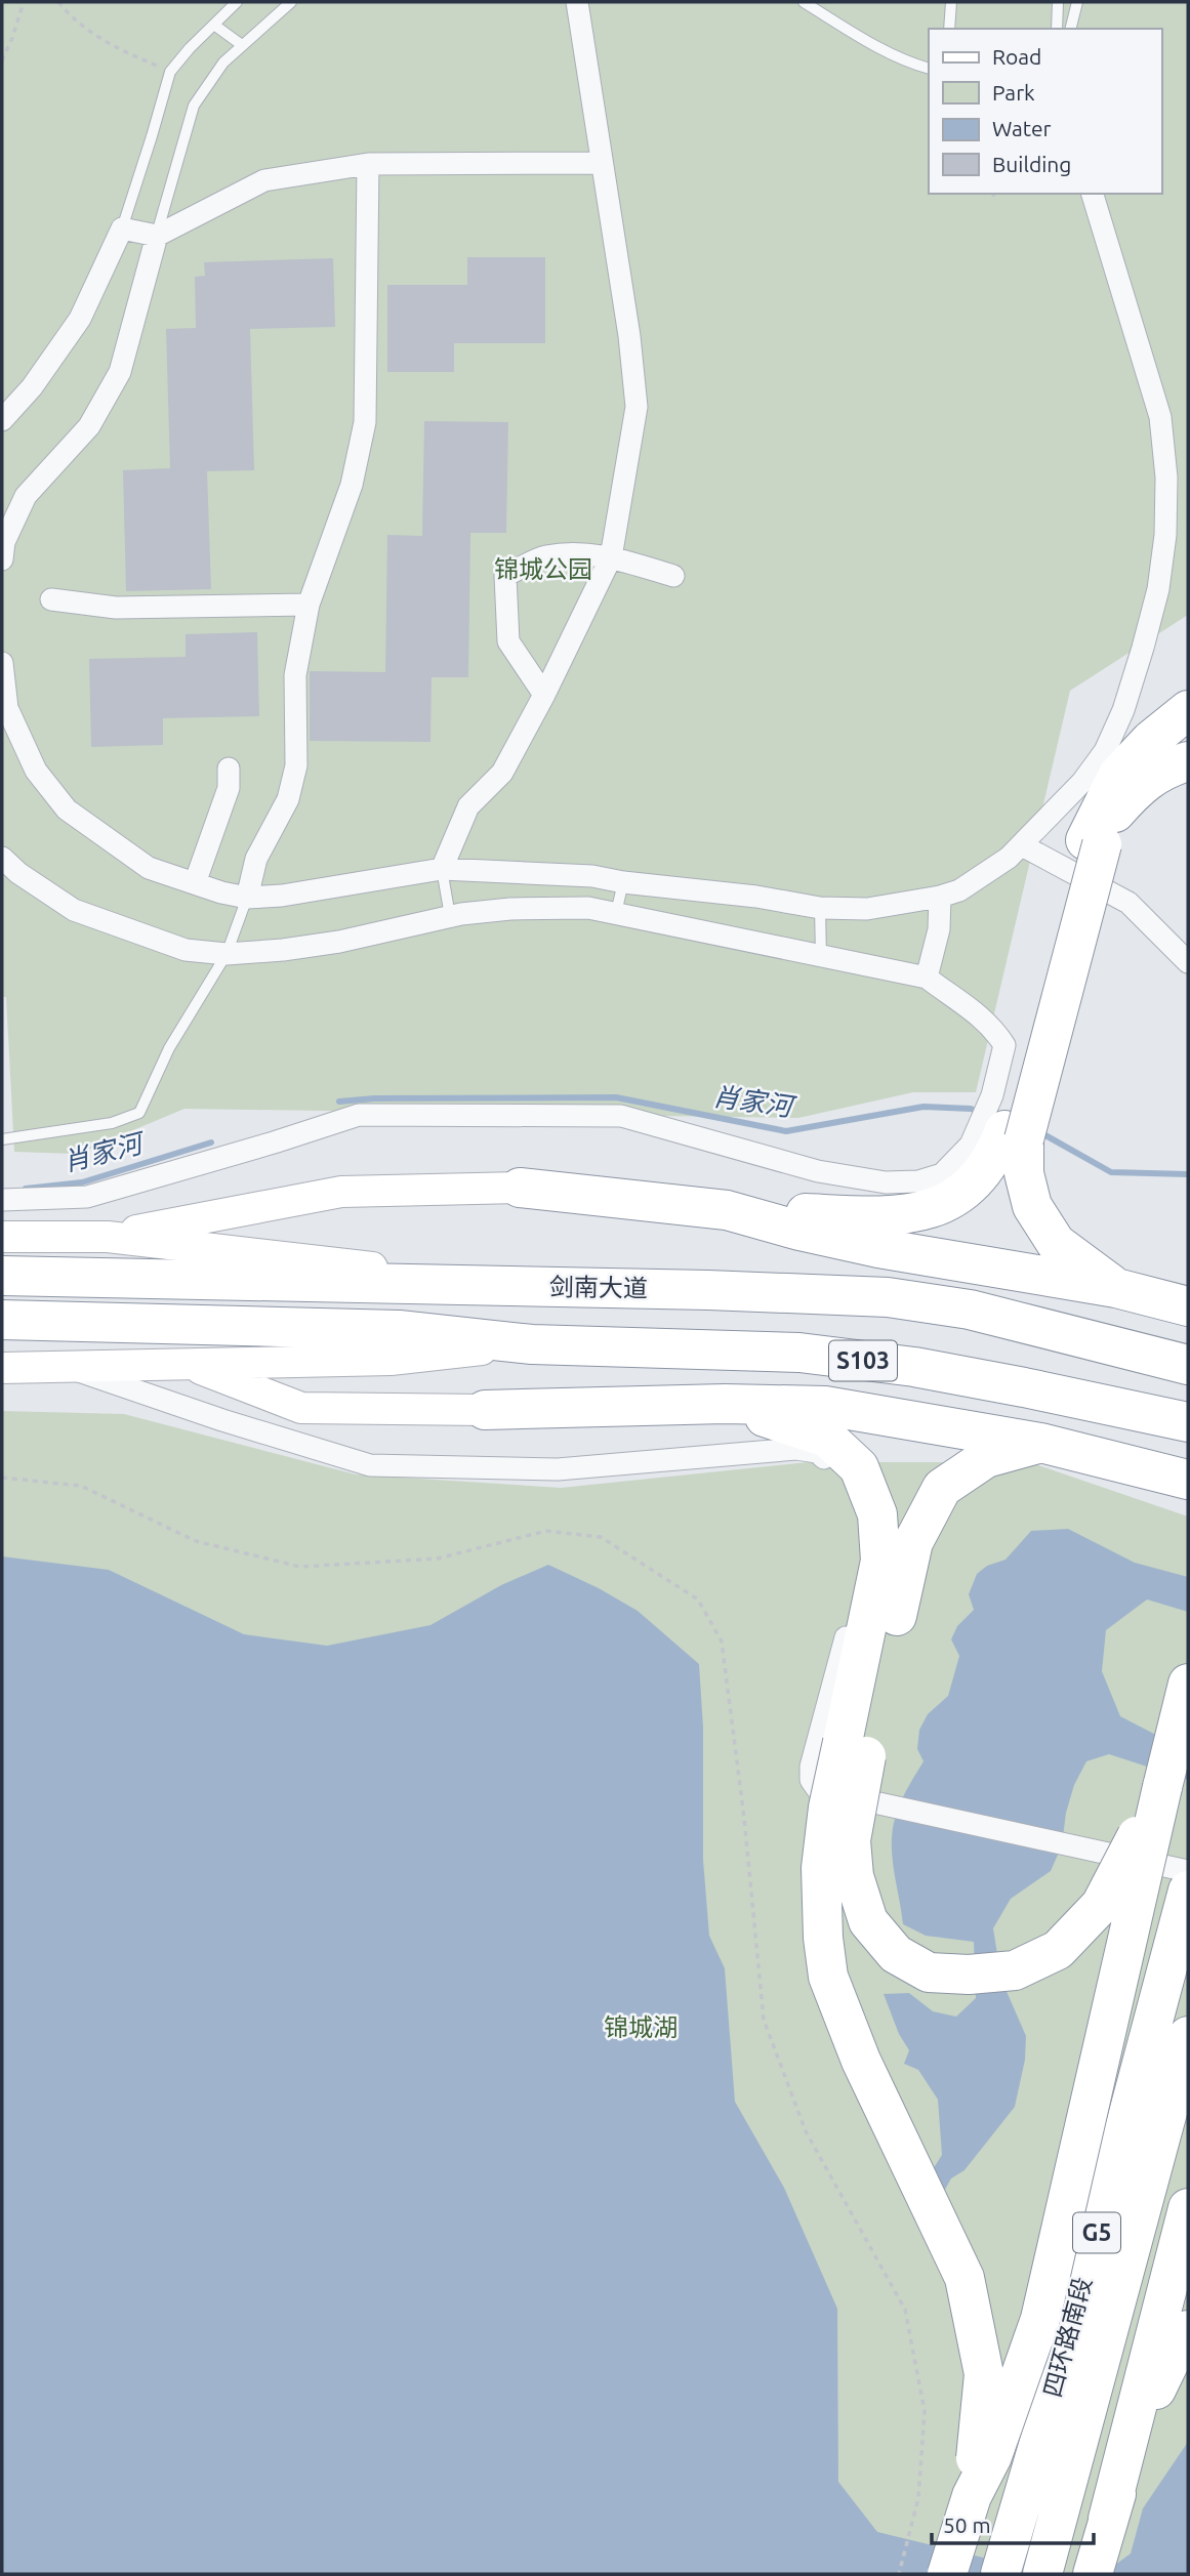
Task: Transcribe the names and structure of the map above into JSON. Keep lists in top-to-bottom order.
{
  "streets": {
    "highway": [
      "剑南大道",
      "S103",
      "G5",
      "四环路南段"
    ]
  },
  "water": ["肖家河"],
  "parks": ["锦城公园", "锦城湖"],
  "legend": [
    "Road",
    "Park",
    "Water",
    "Building"
  ],
  "scale_bar": "50 m"
}
